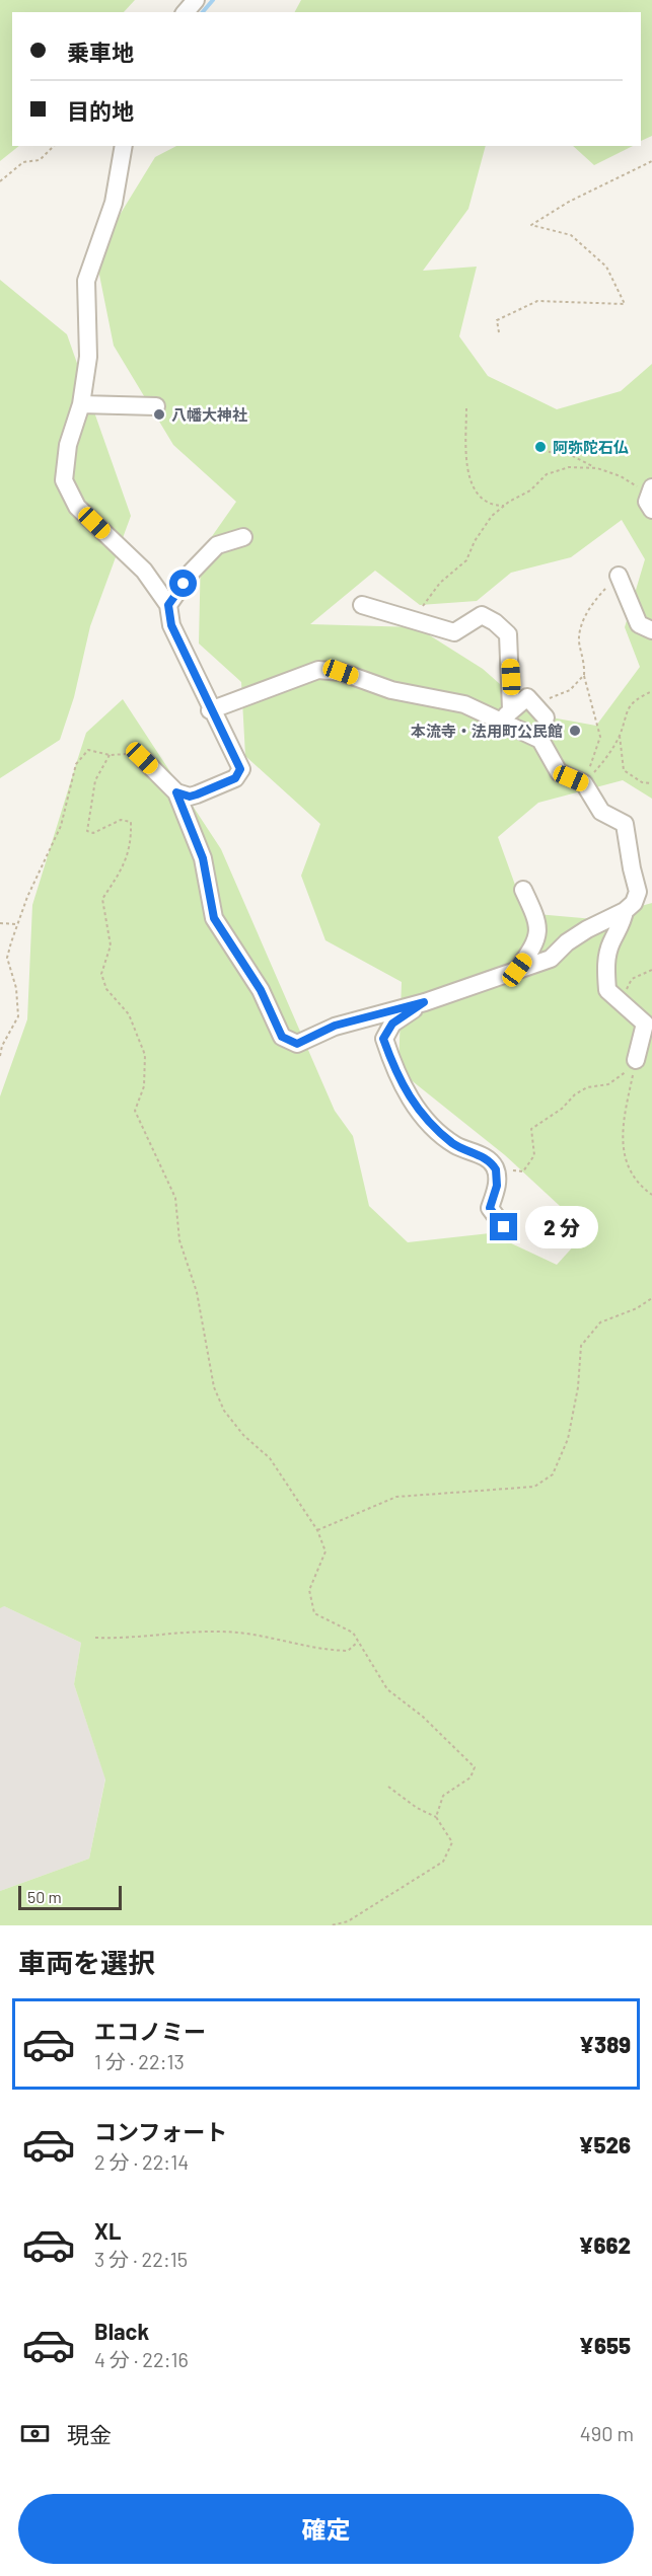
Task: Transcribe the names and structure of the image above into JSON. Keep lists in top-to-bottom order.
{
  "places": ["八幡大神社", "阿弥陀石仏", "本流寺・法用町公民館"],
  "scale_bar": "50 m",
  "page": {
    "banner": ["乗車地", "目的地"],
    "bubble": "2 分",
    "scale": "50 m",
    "heading": "車両を選択",
    "list": [
      {
        "name": "エコノミー",
        "note": "1 分 · 22:13",
        "value": "¥389"
      },
      {
        "name": "コンフォート",
        "note": "2 分 · 22:14",
        "value": "¥526"
      },
      {
        "name": "XL",
        "note": "3 分 · 22:15",
        "value": "¥662"
      },
      {
        "name": "Black",
        "note": "4 分 · 22:16",
        "value": "¥655"
      }
    ],
    "pay": ["現金", "490 m"],
    "buttons": "確定"
  }
}
